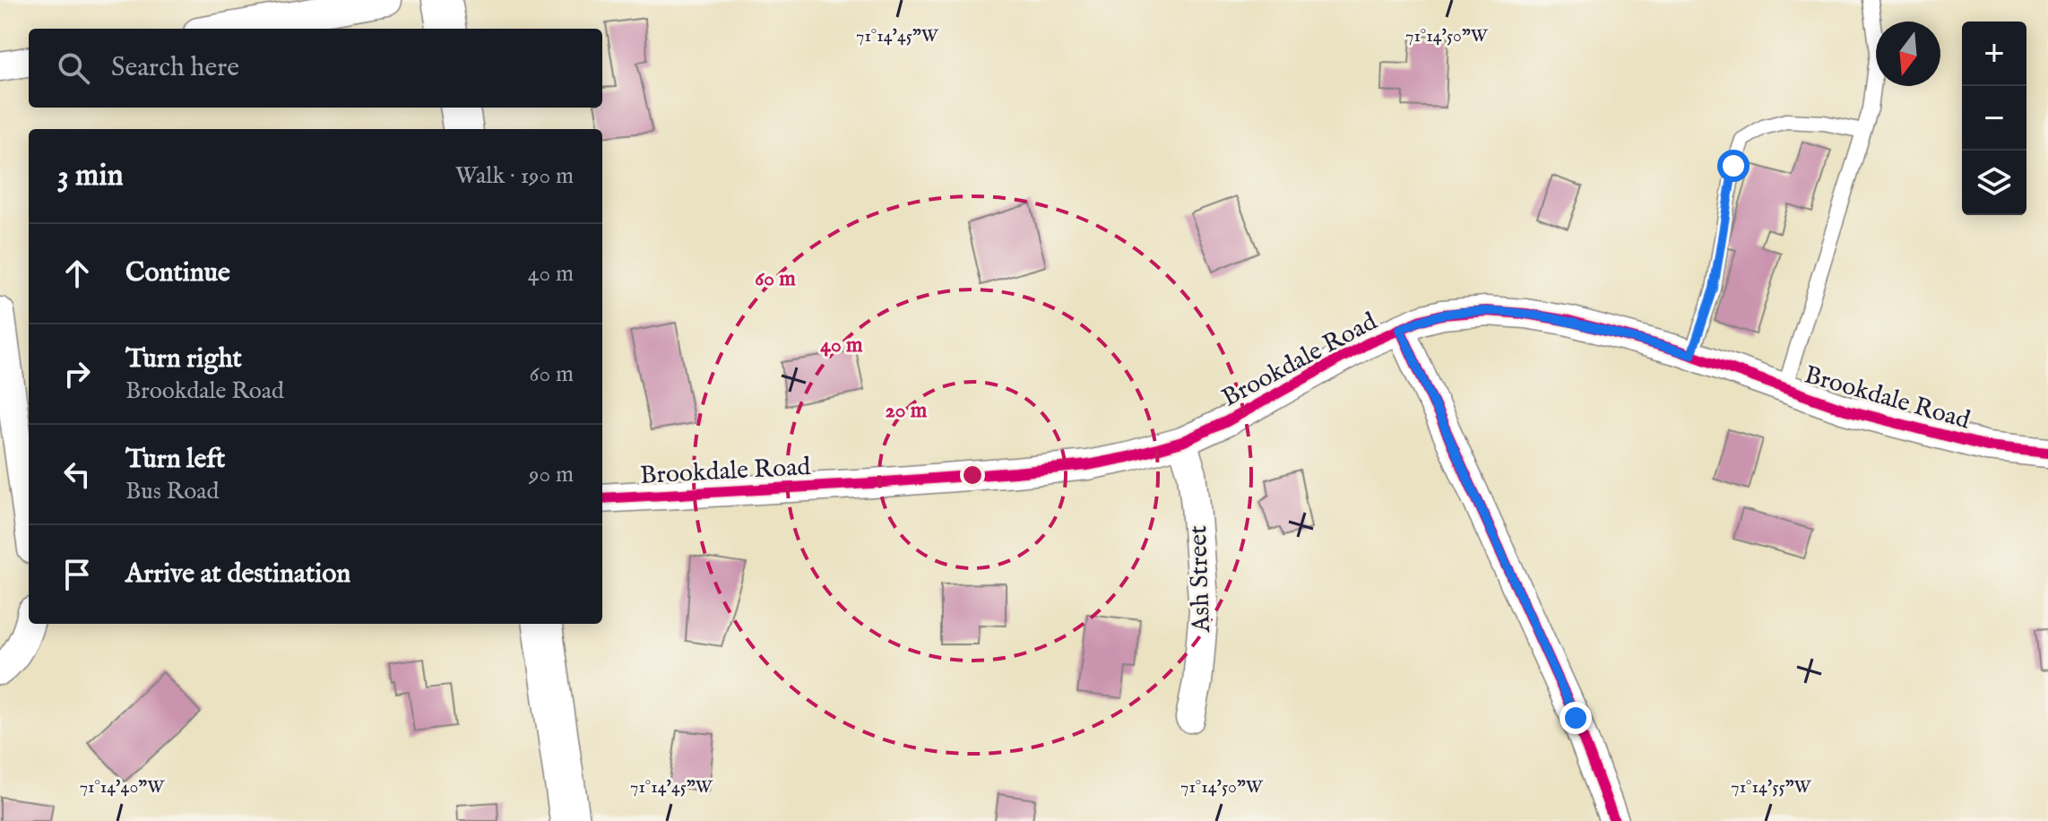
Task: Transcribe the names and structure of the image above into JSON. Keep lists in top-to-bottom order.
{
  "streets": {
    "street": ["Brookdale Road", "Ash Street"]
  },
  "crossings": [
    ["Brookdale Road", "Ash Street"]
  ],
  "north": "bottom",
  "page": {
    "map_buttons": ["+", "−"],
    "search": "Search here",
    "heading": ["3 min", "Walk · 190 m"],
    "list": [
      ["Continue", "40 m"],
      ["Turn right", "Brookdale Road", "60 m"],
      ["Turn left", "Bus Road", "90 m"],
      "Arrive at destination"
    ]
  },
  "coordinates": [
    "71°14'45\"W",
    "71°14'50\"W",
    "71°14'40\"W",
    "71°14'55\"W"
  ],
  "rings": ["60 m", "40 m", "20 m"]
}
